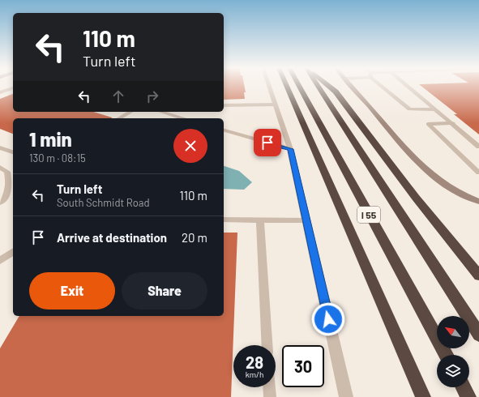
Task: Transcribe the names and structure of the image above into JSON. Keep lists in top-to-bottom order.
{
  "streets": {
    "highway": ["I 55"]
  },
  "north": "top left",
  "page": {
    "turn": ["110 m", "Turn left"],
    "heading": ["1 min", "130 m · 08:15"],
    "list": [
      {
        "name": "Turn left",
        "note": "South Schmidt Road",
        "value": "110 m"
      },
      {
        "name": "Arrive at destination",
        "value": "20 m"
      }
    ],
    "buttons": ["Exit", "Share"],
    "speed": "28 km/h",
    "limit": "30"
  }
}
